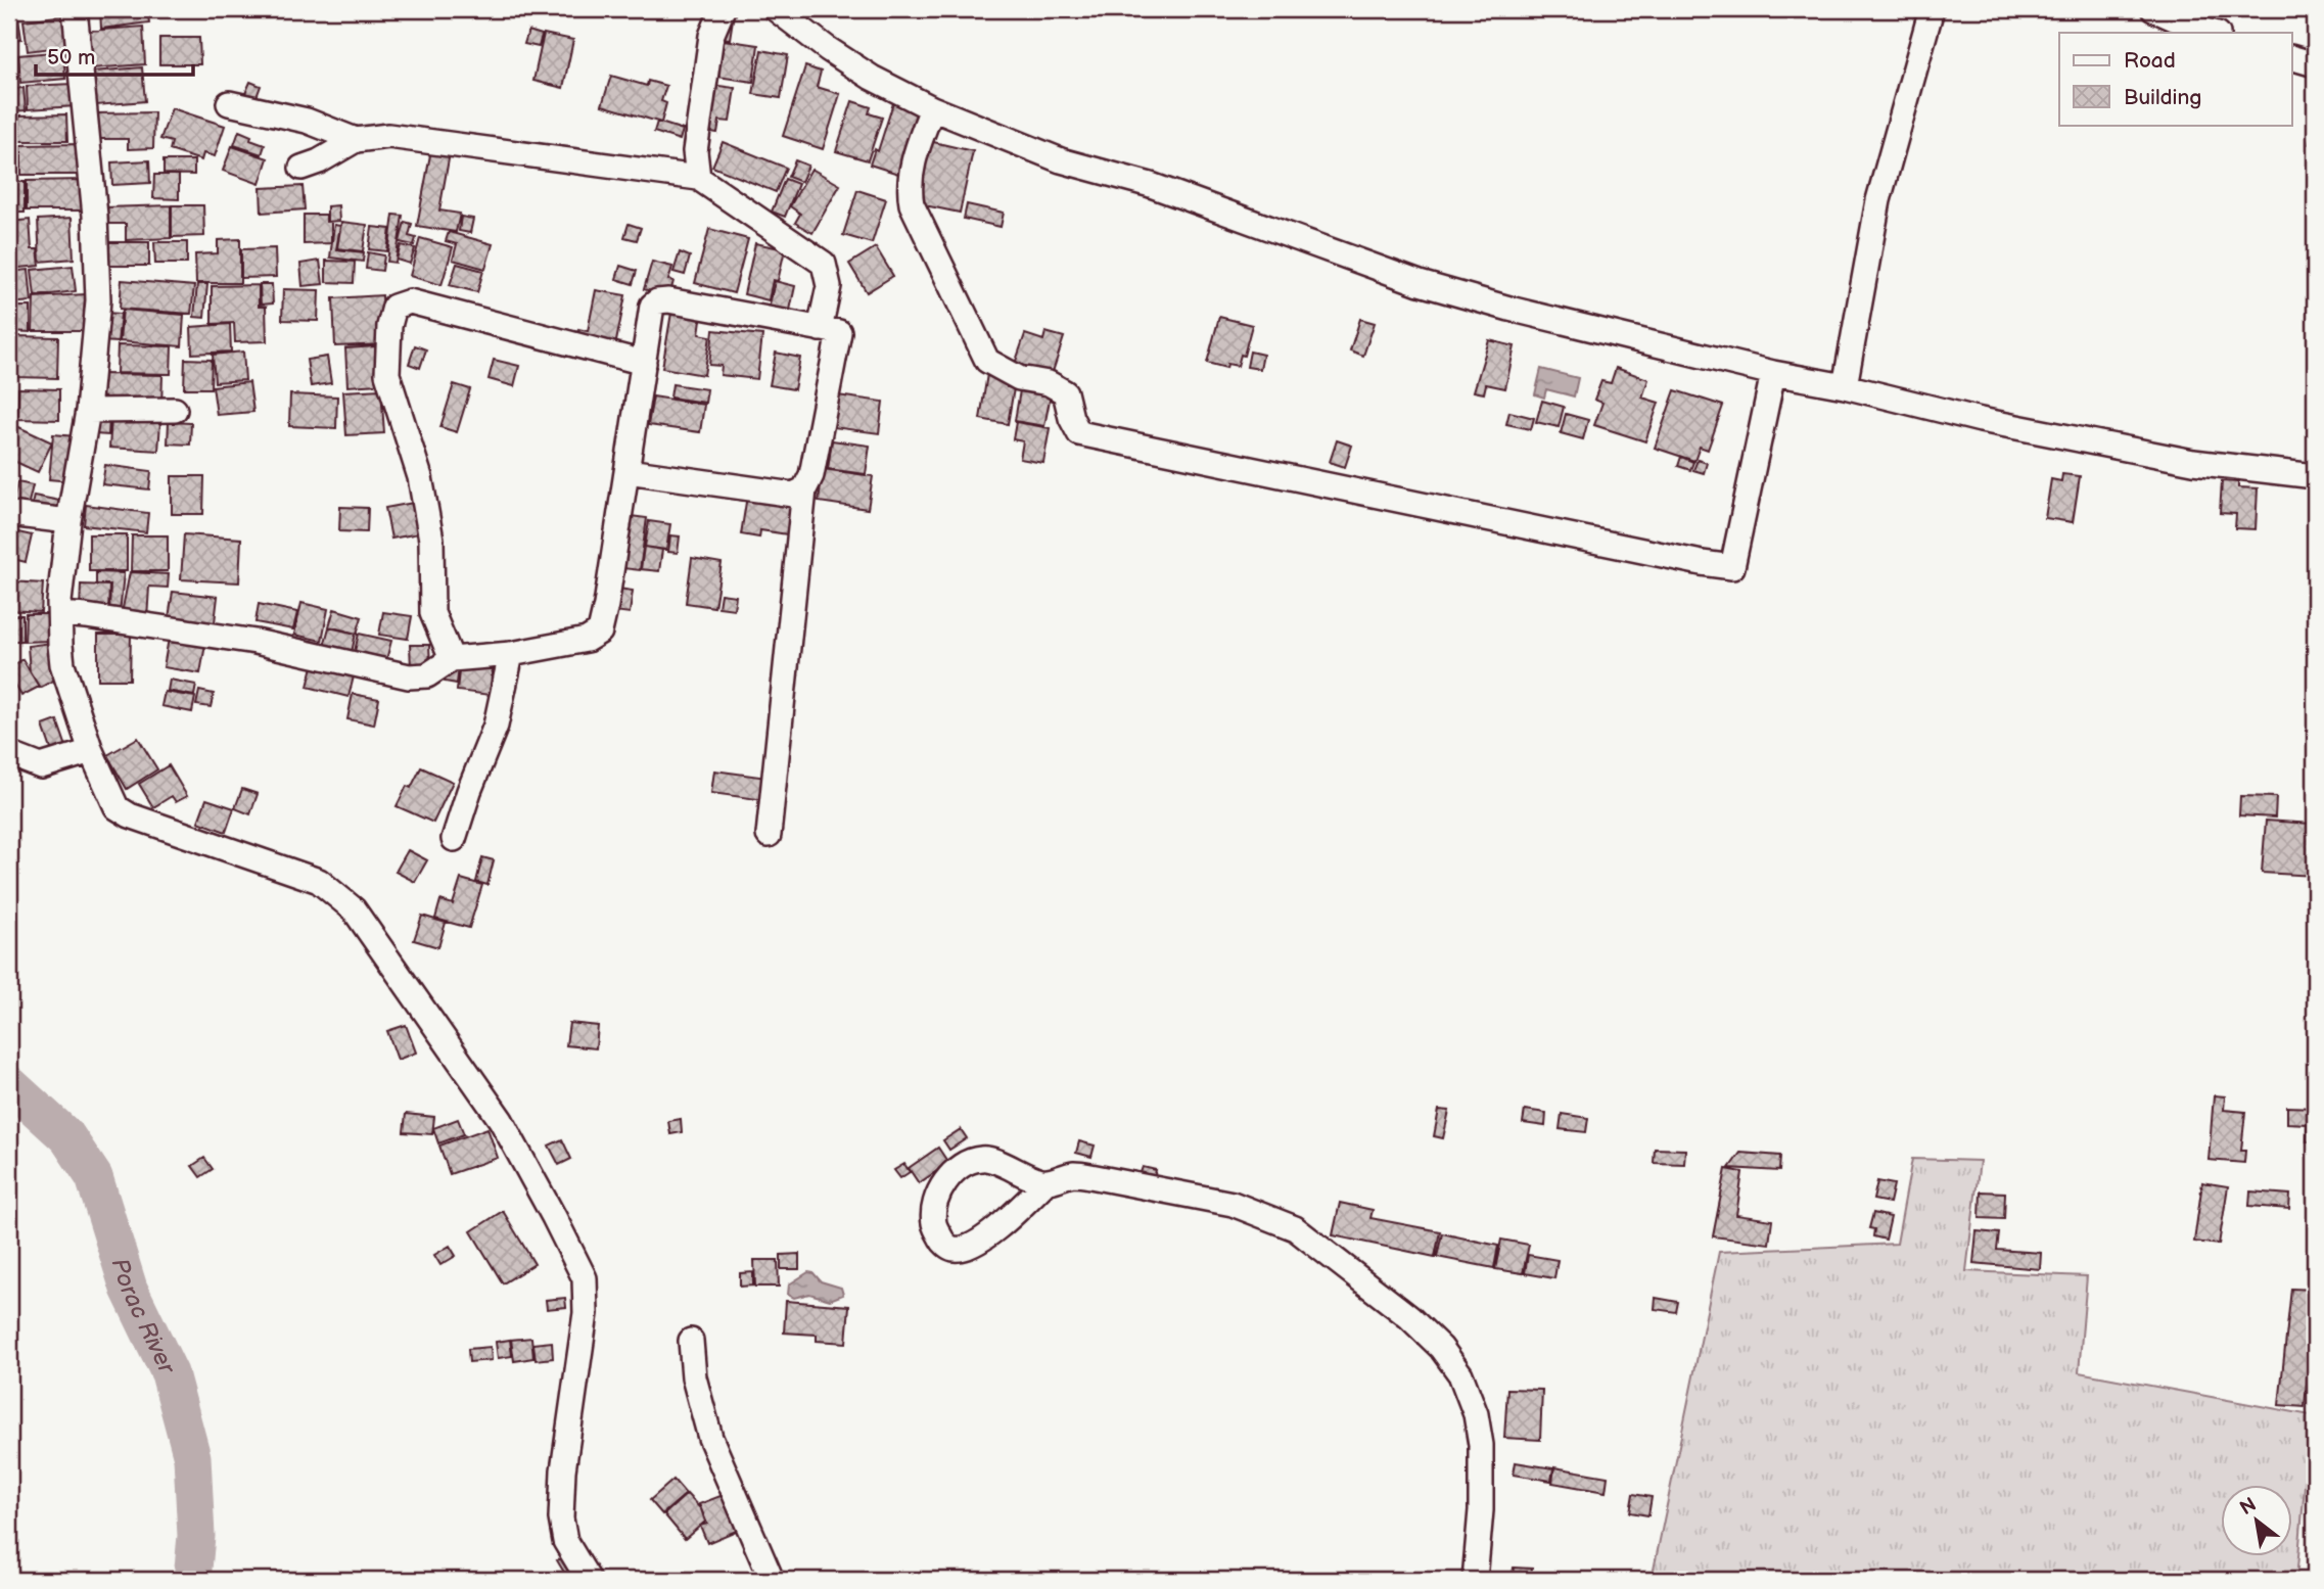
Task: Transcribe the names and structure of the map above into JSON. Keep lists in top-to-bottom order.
{
  "water": ["Porac River"],
  "legend": ["Road", "Building"],
  "scale_bar": "50 m",
  "north": "top left"
}
